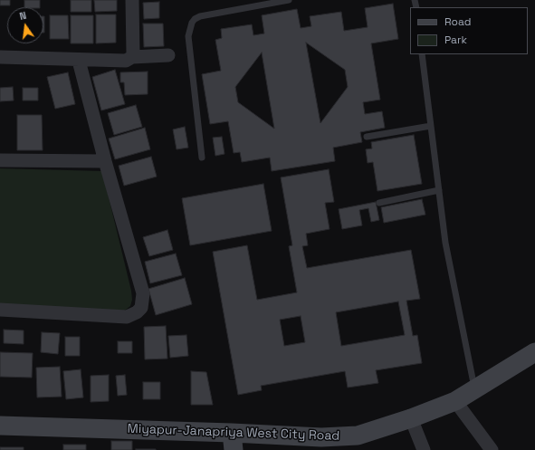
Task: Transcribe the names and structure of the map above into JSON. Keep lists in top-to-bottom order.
{
  "streets": {
    "street": ["Miyapur-Janapriya West City Road"]
  },
  "legend": ["Road", "Park"],
  "north": "top"
}
